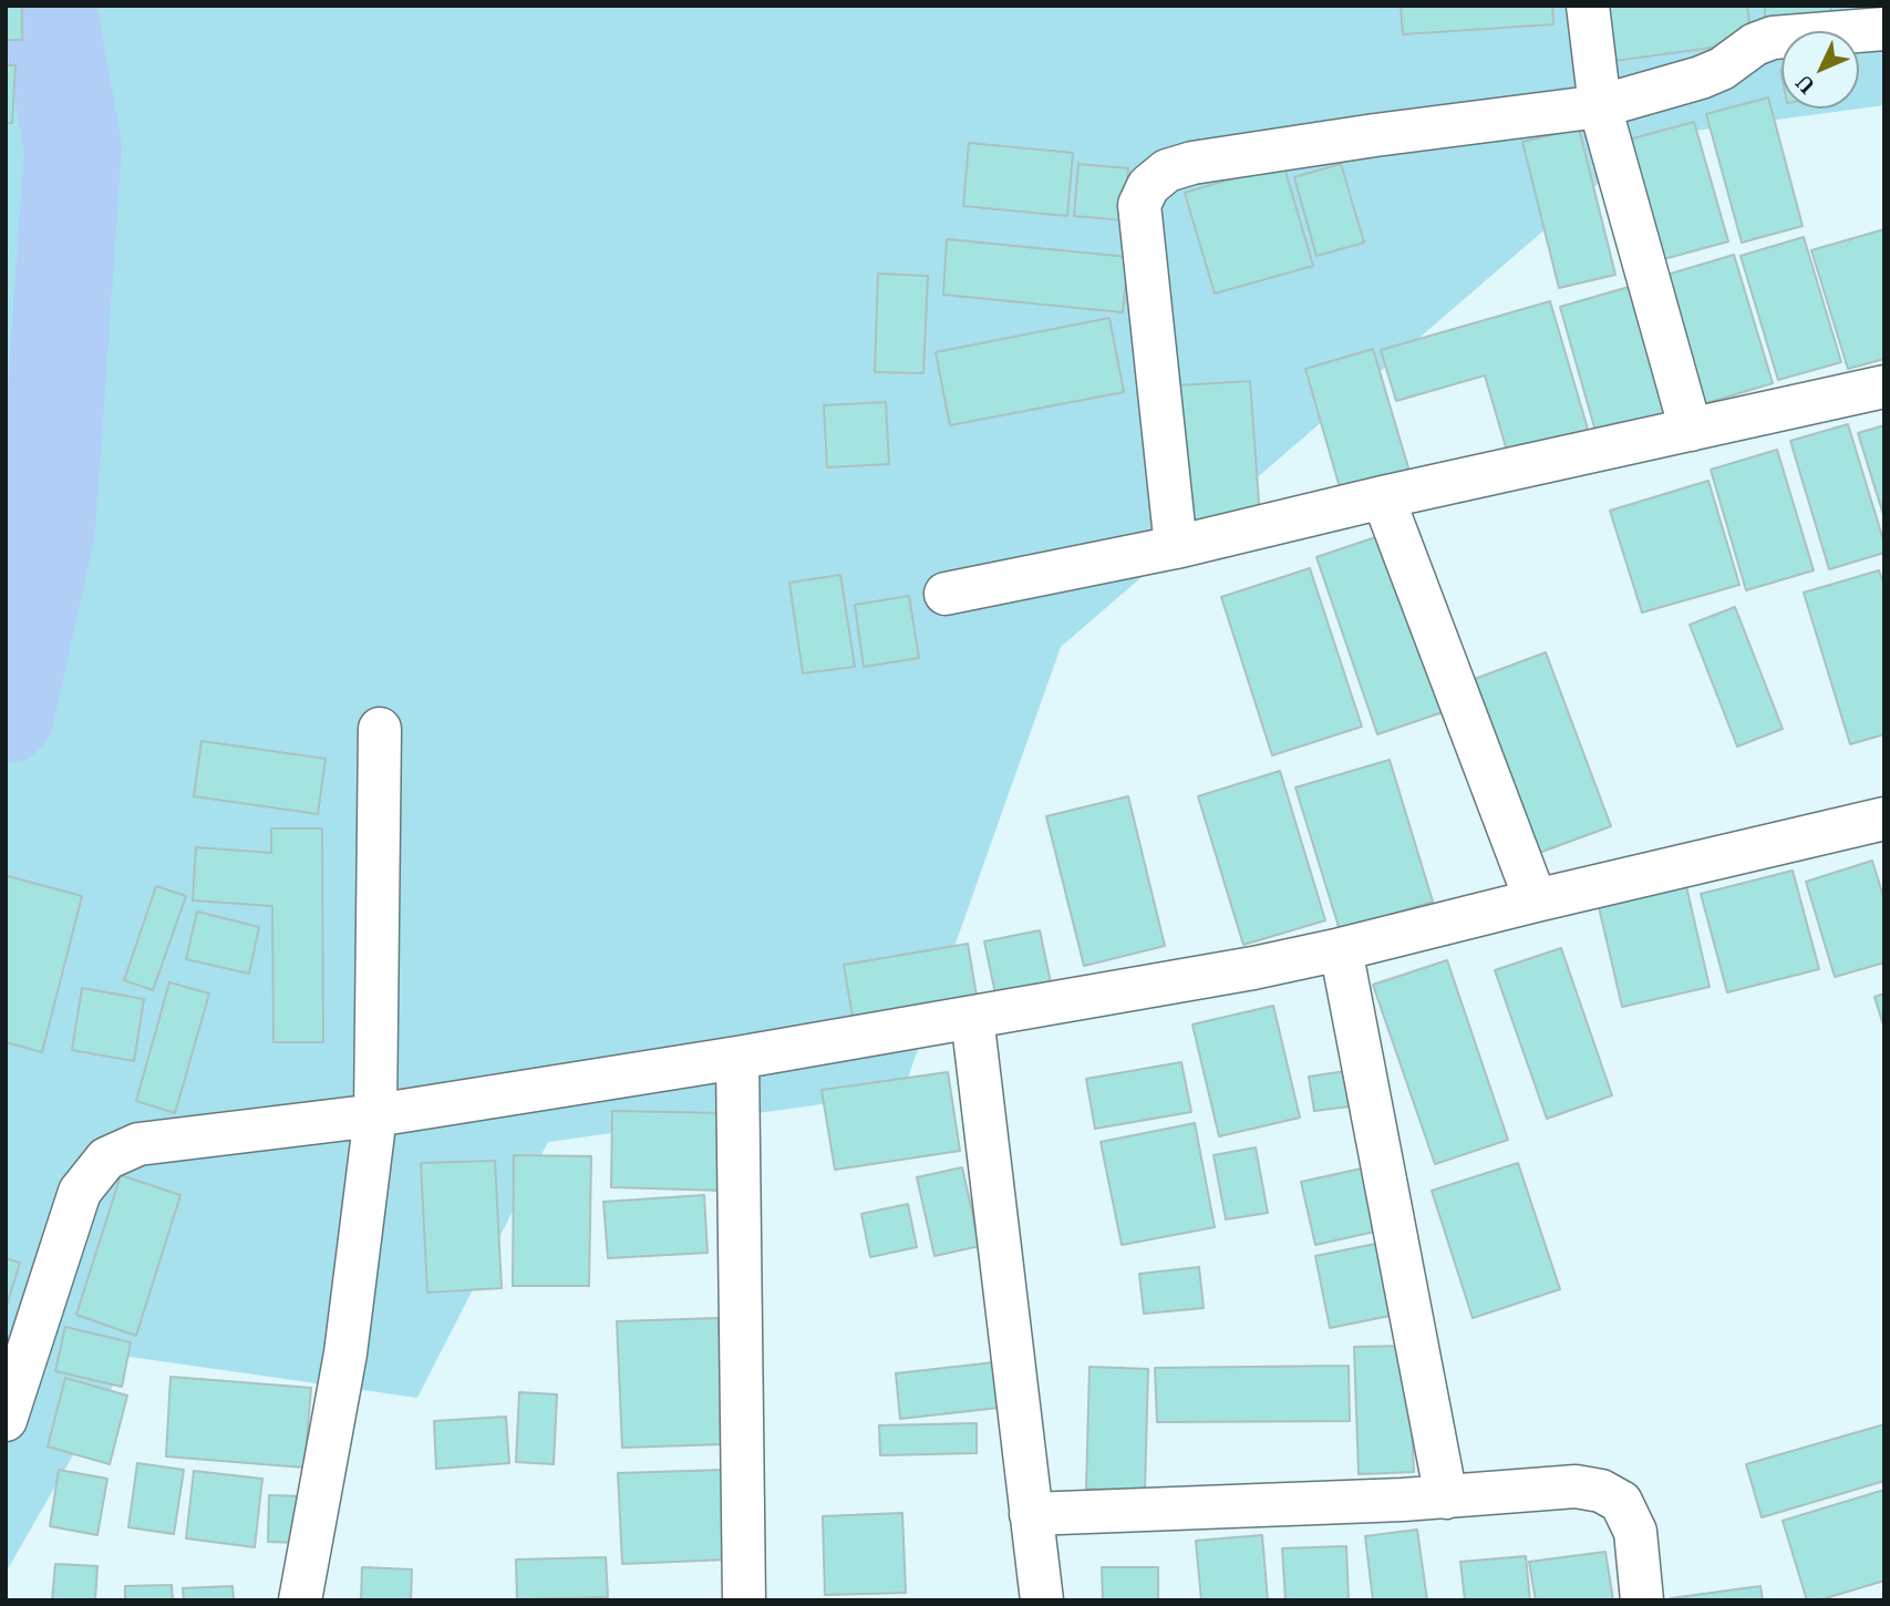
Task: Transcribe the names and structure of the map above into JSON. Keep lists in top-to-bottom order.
{
  "north": "bottom left"
}
